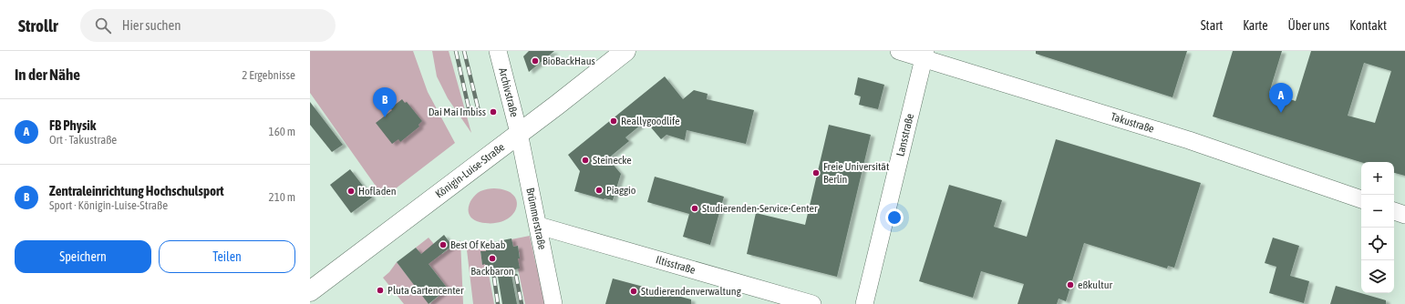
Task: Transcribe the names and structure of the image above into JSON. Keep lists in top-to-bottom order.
{
  "streets": {
    "main road": ["Königin-Luise-Straße"],
    "street": [
      "Archivstraße",
      "Takustraße",
      "Lansstraße",
      "Brümmerstraße",
      "Iltisstraße"
    ]
  },
  "crossings": [
    ["Archivstraße", "Königin-Luise-Straße"],
    ["Archivstraße", "Brümmerstraße"],
    ["Takustraße", "Lansstraße"],
    ["Königin-Luise-Straße", "Brümmerstraße"],
    ["Brümmerstraße", "Iltisstraße"]
  ],
  "places": [
    "BioBackHaus",
    "Dai Mai Imbiss",
    "Reallygoodlife",
    "Steinecke",
    "Freie Universität Berlin",
    "Piaggio",
    "Hofladen",
    "Studierenden-Service-Center",
    "Best Of Kebab",
    "Backbaron",
    "eßkultur",
    "Pluta Gartencenter",
    "Studierendenverwaltung"
  ],
  "page": {
    "header": "Strollr",
    "search": "Hier suchen",
    "nav": [
      "Start",
      "Karte",
      "Über uns",
      "Kontakt"
    ],
    "heading": ["In der Nähe", "2 Ergebnisse"],
    "pins": ["A", "B"],
    "list": [
      {
        "mark": "A",
        "name": "FB Physik",
        "note": "Ort · Takustraße",
        "value": "160 m"
      },
      {
        "mark": "B",
        "name": "Zentraleinrichtung Hochschulsport",
        "note": "Sport · Königin-Luise-Straße",
        "value": "210 m"
      }
    ],
    "map_buttons": ["+", "−"],
    "buttons": ["Speichern", "Teilen"]
  }
}
